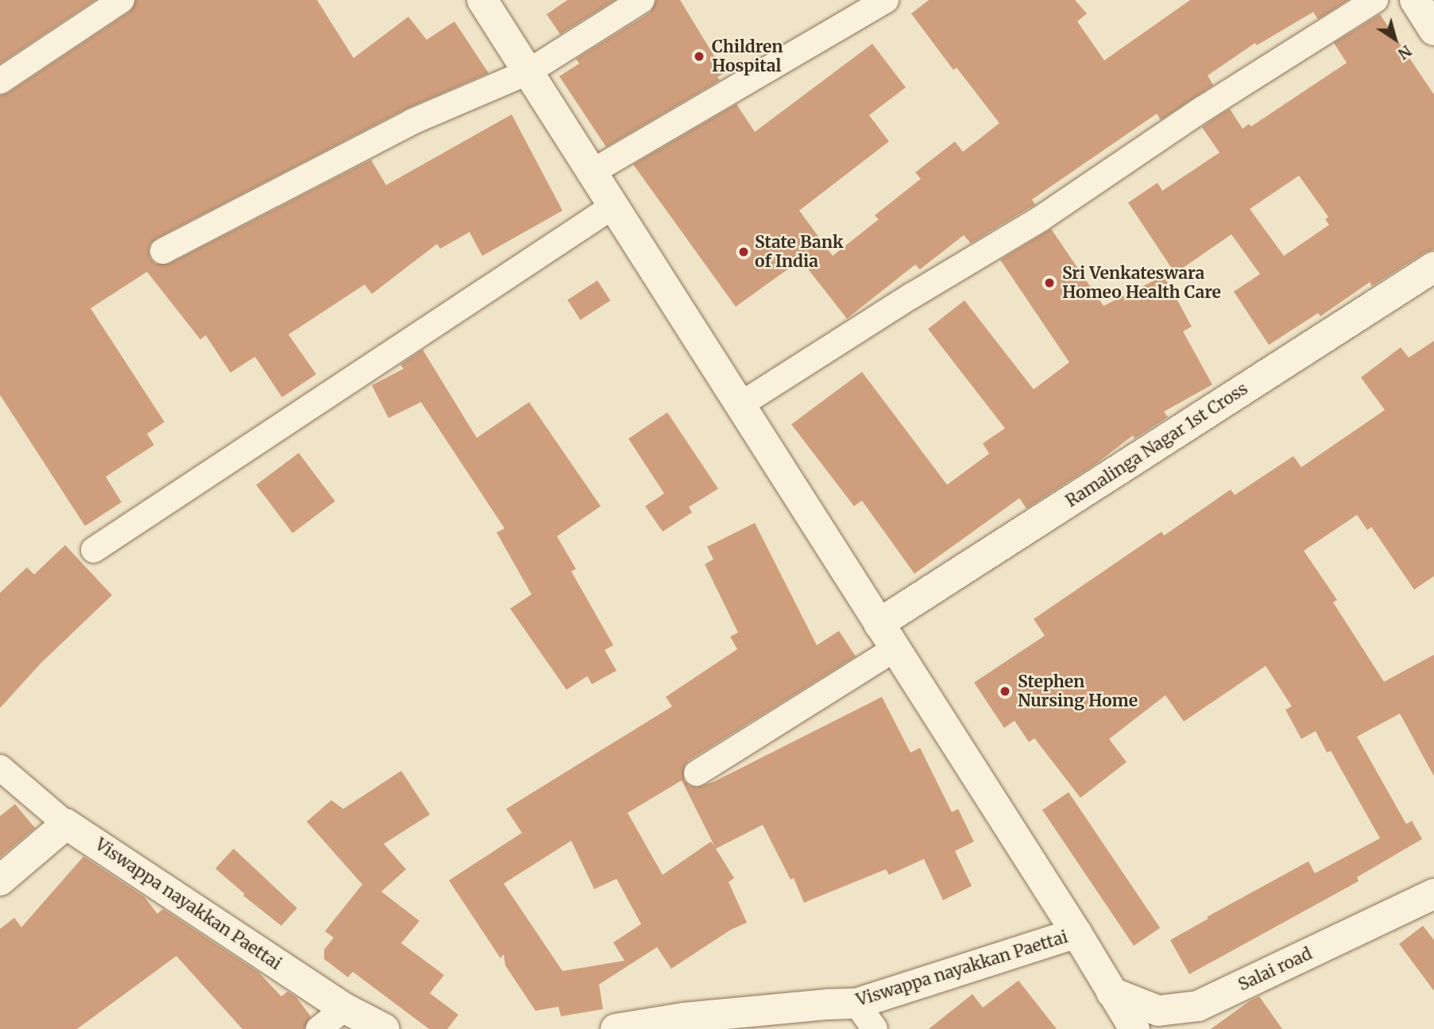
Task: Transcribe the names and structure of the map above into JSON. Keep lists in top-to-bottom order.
{
  "streets": {
    "street": ["Ramalinga Nagar 1st Cross", "Viswappa nayakkan Paettai", "Salai road"]
  },
  "places": [
    "Children Hospital",
    "State Bank of India",
    "Sri Venkateswara Homeo Health Care",
    "Stephen Nursing Home"
  ],
  "north": "bottom right"
}
